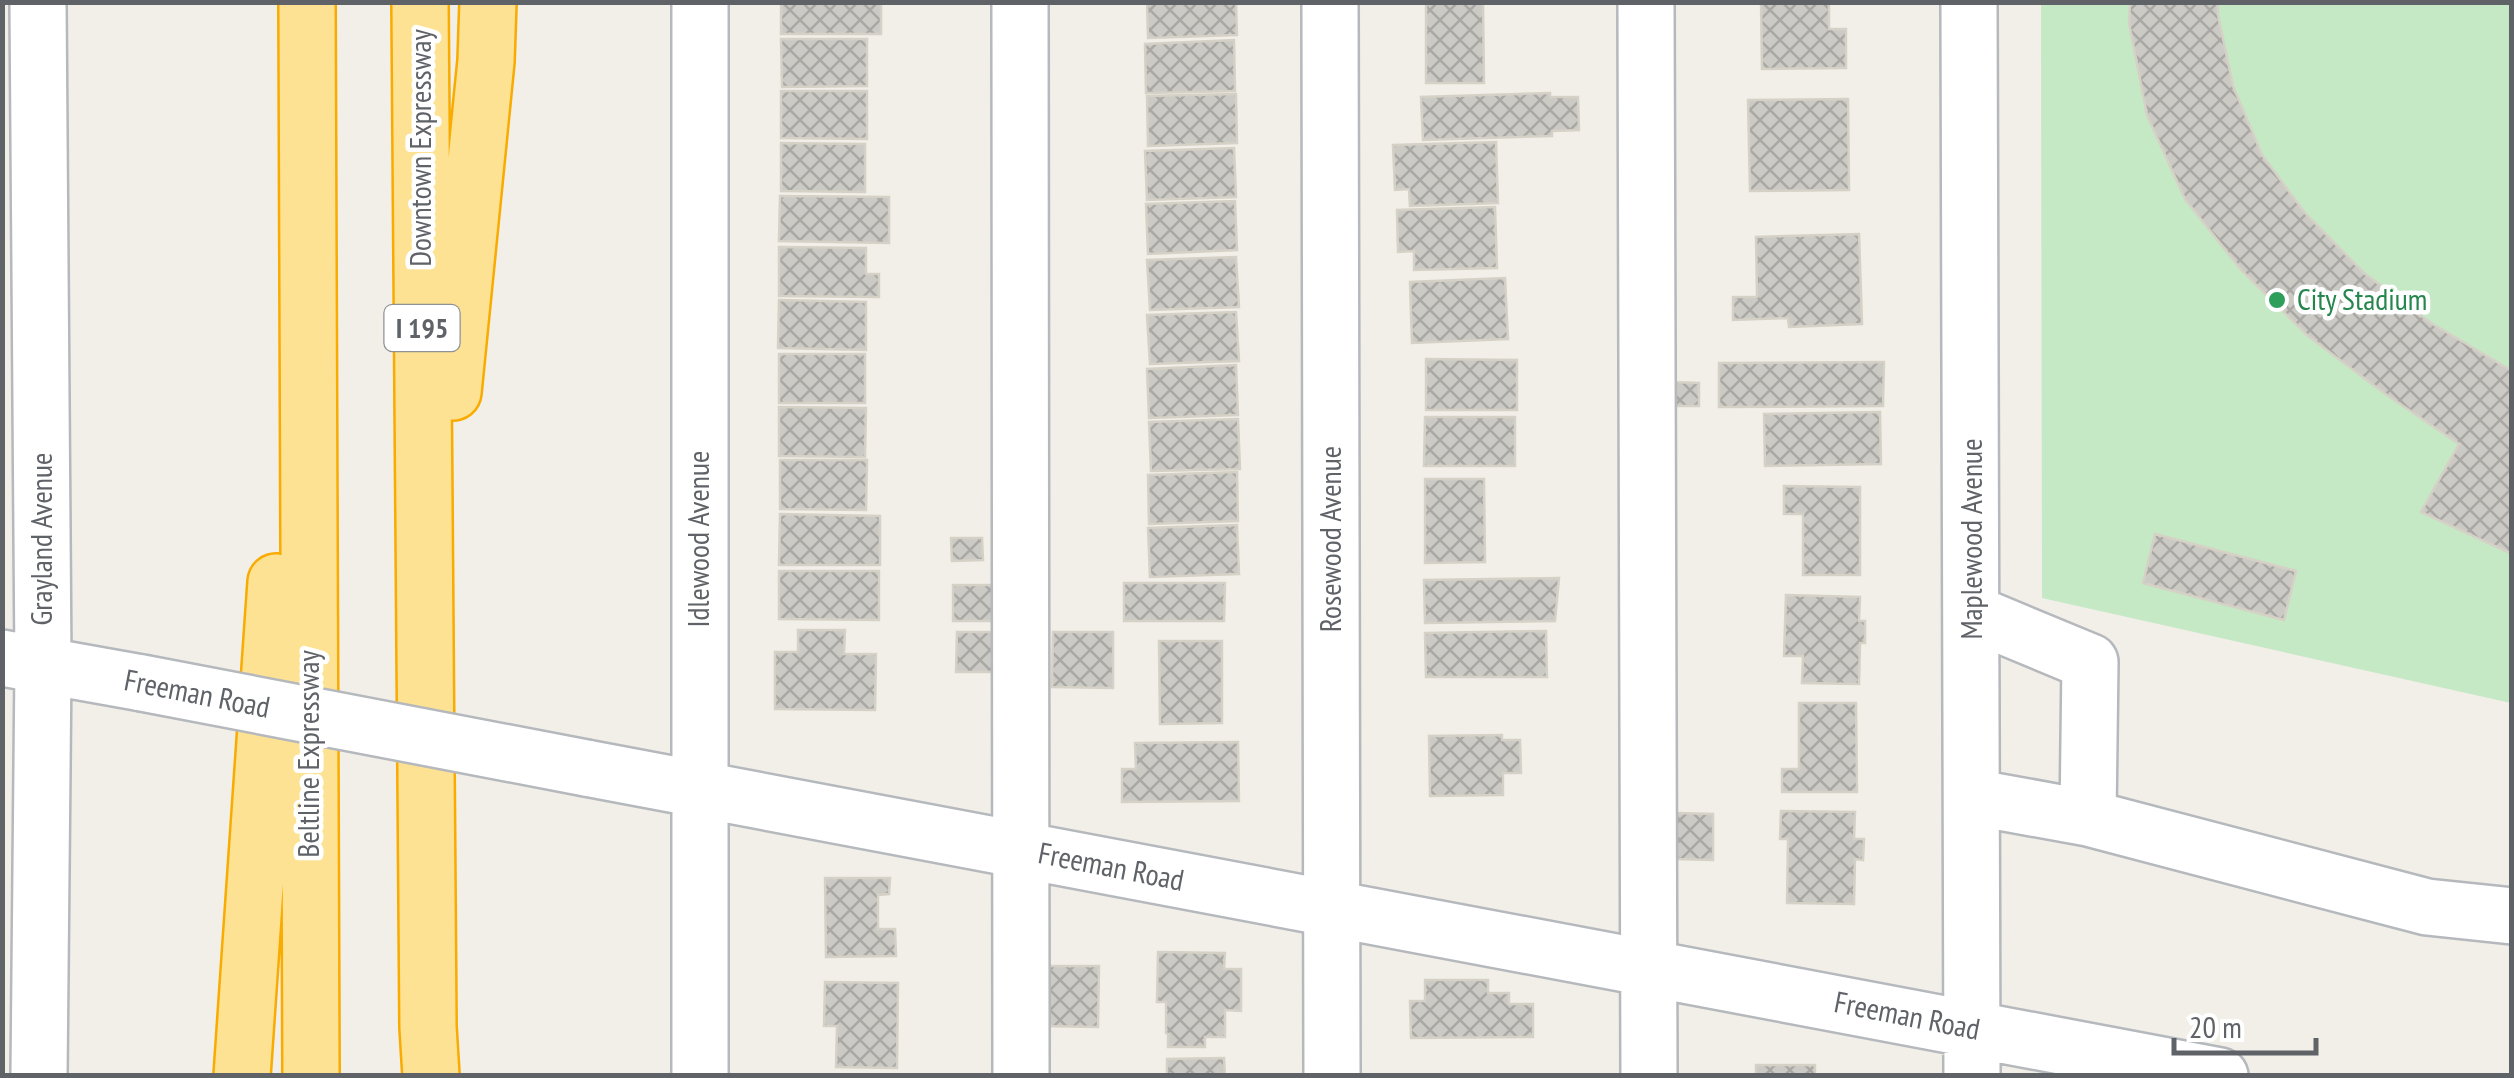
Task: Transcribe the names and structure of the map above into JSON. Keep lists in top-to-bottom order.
{
  "streets": {
    "highway": ["Downtown Expressway", "I 195", "Beltline Expressway"],
    "street": [
      "Grayland Avenue",
      "Idlewood Avenue",
      "Rosewood Avenue",
      "Maplewood Avenue",
      "Freeman Road"
    ]
  },
  "crossings": [
    ["Downtown Expressway", "I 195"],
    ["Grayland Avenue", "Freeman Road"],
    ["Idlewood Avenue", "Freeman Road"],
    ["Rosewood Avenue", "Freeman Road"],
    ["Maplewood Avenue", "Freeman Road"]
  ],
  "places": ["City Stadium"],
  "scale_bar": "20 m"
}
